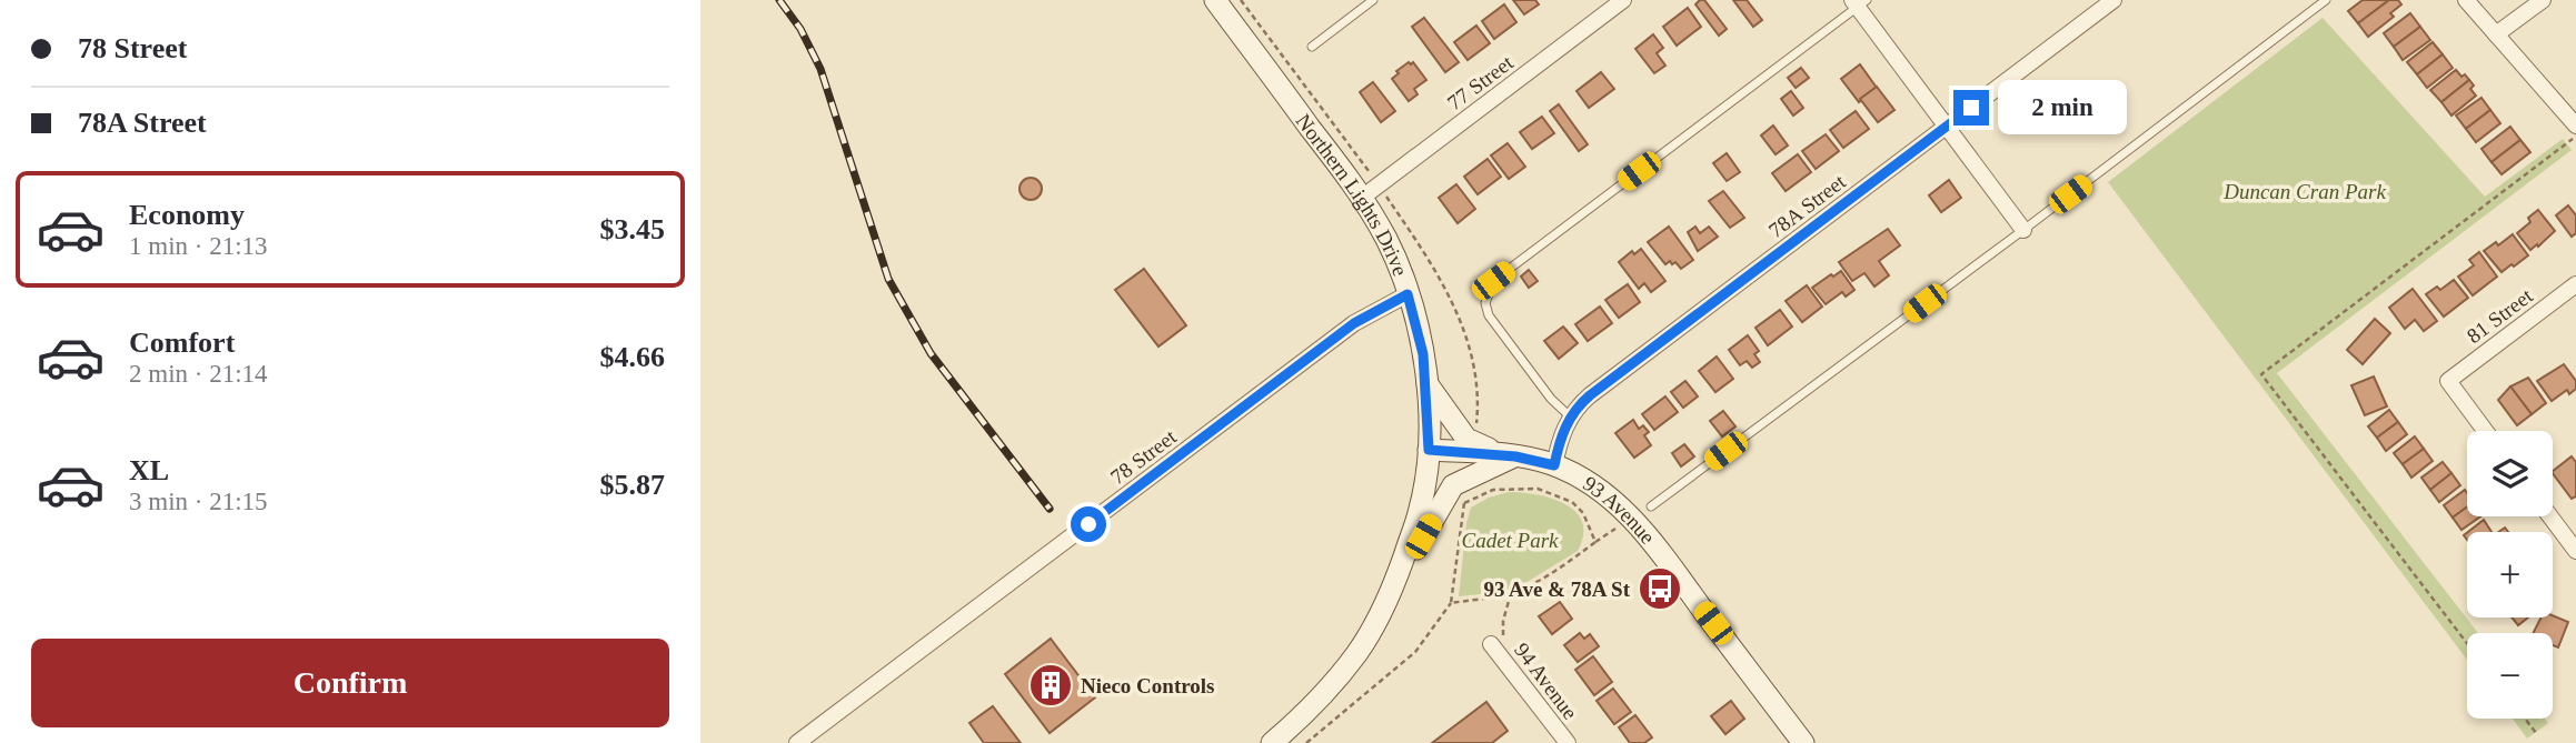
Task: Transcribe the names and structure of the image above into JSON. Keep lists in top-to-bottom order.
{
  "streets": {
    "main road": ["Northern Lights Drive", "93 Avenue"],
    "street": [
      "77 Street",
      "78A Street",
      "81 Street",
      "78 Street",
      "94 Avenue"
    ]
  },
  "crossings": [
    ["77 Street", "Northern Lights Drive"],
    ["Northern Lights Drive", "78 Street"],
    ["Northern Lights Drive", "93 Avenue"],
    ["78A Street", "93 Avenue"]
  ],
  "parks": ["Duncan Cran Park", "Cadet Park"],
  "places": {
    "bus stop": ["93 Ave & 78A St"],
    "building": ["Nieco Controls"]
  },
  "page": {
    "banner": ["78 Street", "78A Street"],
    "bubble": "2 min",
    "list": [
      {
        "name": "Economy",
        "note": "1 min · 21:13",
        "value": "$3.45"
      },
      {
        "name": "Comfort",
        "note": "2 min · 21:14",
        "value": "$4.66"
      },
      {
        "name": "XL",
        "note": "3 min · 21:15",
        "value": "$5.87"
      }
    ],
    "map_buttons": ["+", "−"],
    "buttons": "Confirm"
  }
}
